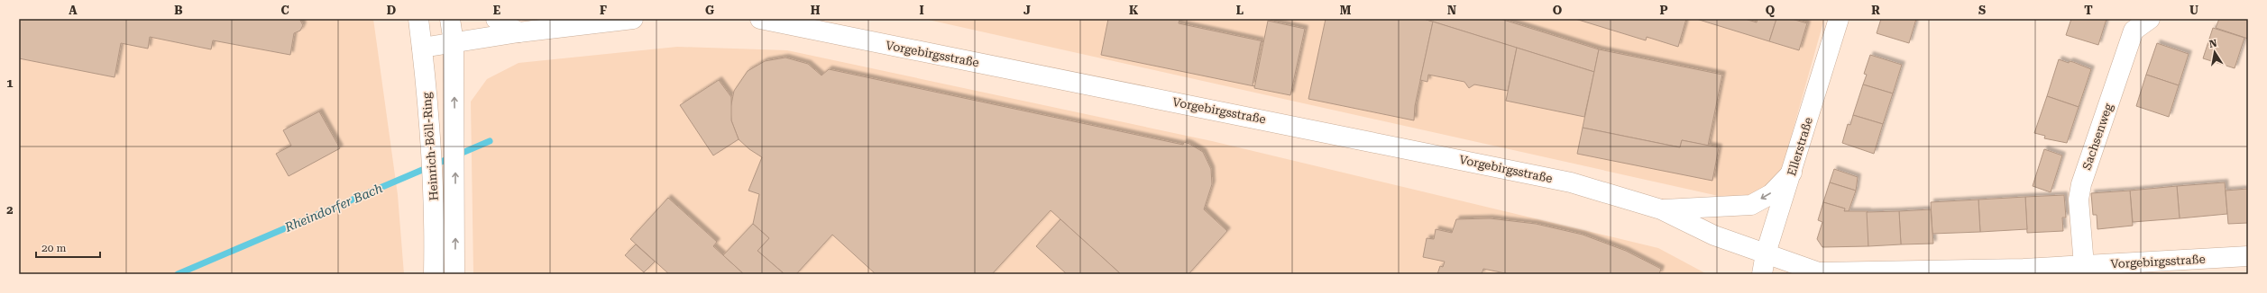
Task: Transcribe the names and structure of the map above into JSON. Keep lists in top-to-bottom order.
{
  "streets": {
    "street": [
      "Vorgebirgsstraße",
      "Sachsenweg",
      "Heinrich-Böll-Ring",
      "Ellerstraße"
    ]
  },
  "crossings": [
    ["Vorgebirgsstraße", "Sachsenweg"],
    ["Vorgebirgsstraße", "Ellerstraße"]
  ],
  "water": ["Rheindorfer Bach"],
  "scale_bar": "20 m",
  "north": "top",
  "grid": {
    "columns": [
      "A",
      "B",
      "C",
      "D",
      "E",
      "F",
      "G",
      "H",
      "I",
      "J",
      "K",
      "L",
      "M",
      "N",
      "O",
      "P",
      "Q",
      "R",
      "S",
      "T",
      "U"
    ],
    "rows": ["1", "2"]
  }
}
